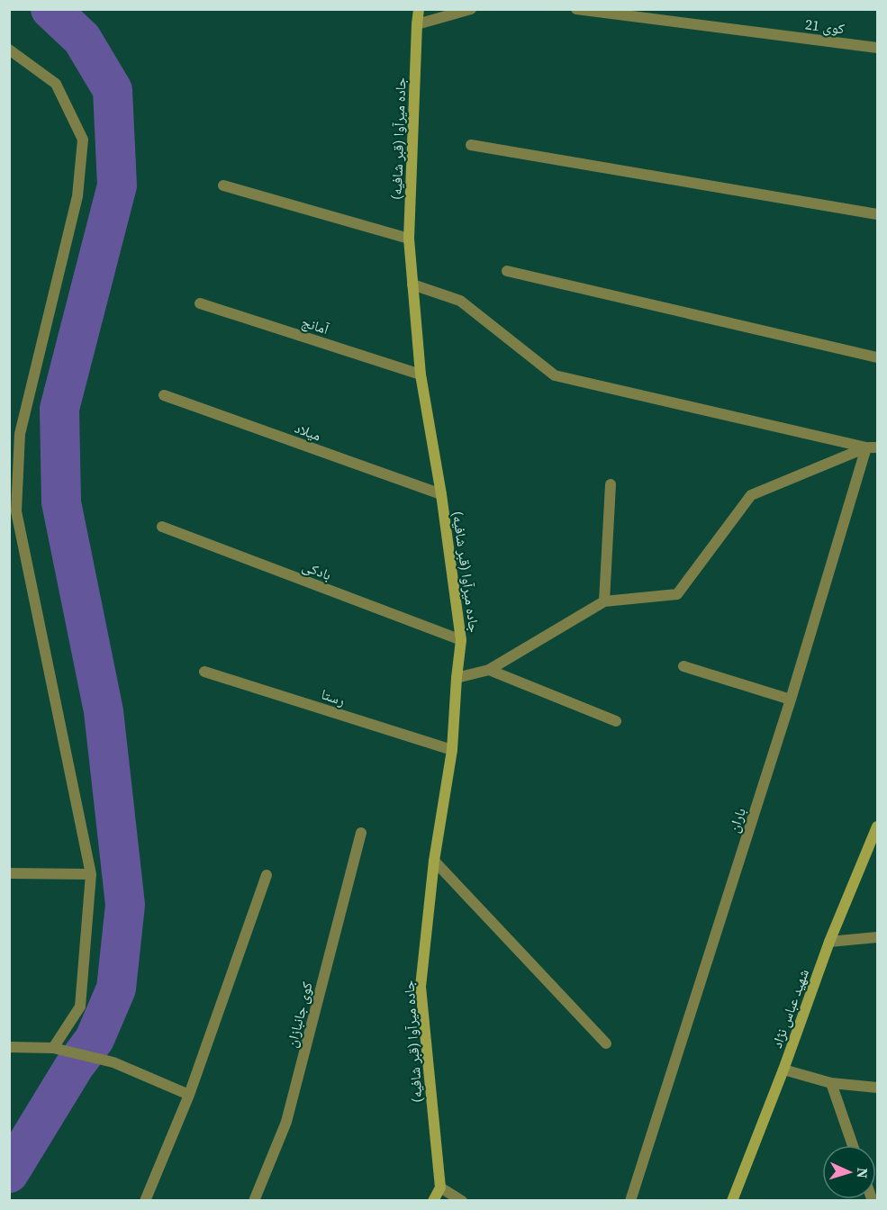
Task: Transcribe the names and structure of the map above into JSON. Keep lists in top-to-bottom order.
{
  "streets": {
    "street": [
      "کوی 21",
      "جاده میرآوا (قبر شافیه)",
      "آمانج",
      "میلاد",
      "بادکی",
      "رستا",
      "باران",
      "شهید عباس نژاد",
      "کوی جانبازان"
    ]
  },
  "crossings": [
    ["جاده میرآوا (قبر شافیه)", "آمانج"],
    ["جاده میرآوا (قبر شافیه)", "میلاد"],
    ["جاده میرآوا (قبر شافیه)", "بادکی"],
    ["جاده میرآوا (قبر شافیه)", "رستا"]
  ],
  "north": "right"
}
